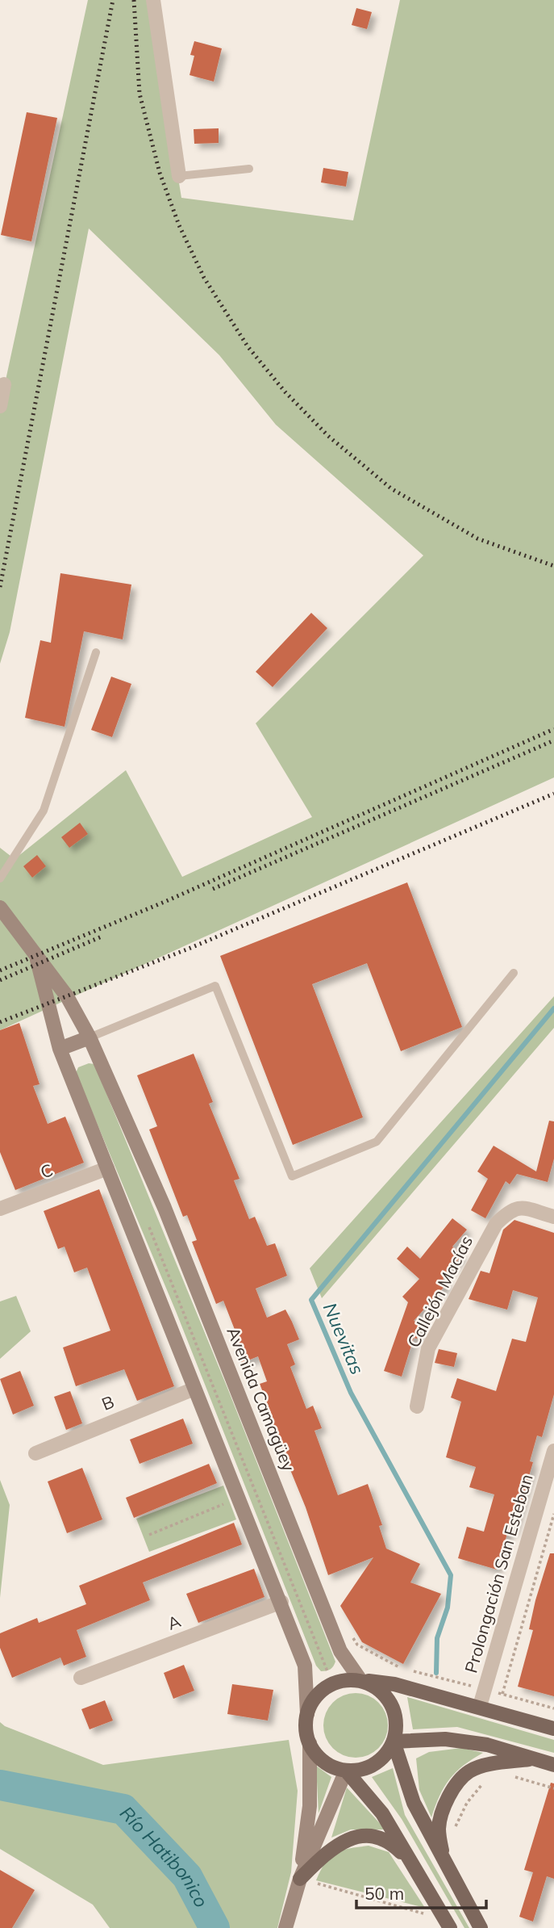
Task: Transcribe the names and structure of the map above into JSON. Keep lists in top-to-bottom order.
{
  "streets": {
    "main road": ["Avenida Camagüey"],
    "street": [
      "C",
      "Callejón Macías",
      "B",
      "Prolongación San Esteban",
      "A"
    ]
  },
  "crossings": [
    ["C", "Avenida Camagüey"],
    ["Avenida Camagüey", "B"],
    ["Avenida Camagüey", "A"]
  ],
  "water": ["Nuevitas", "Río Hatibonico"],
  "scale_bar": "50 m"
}
